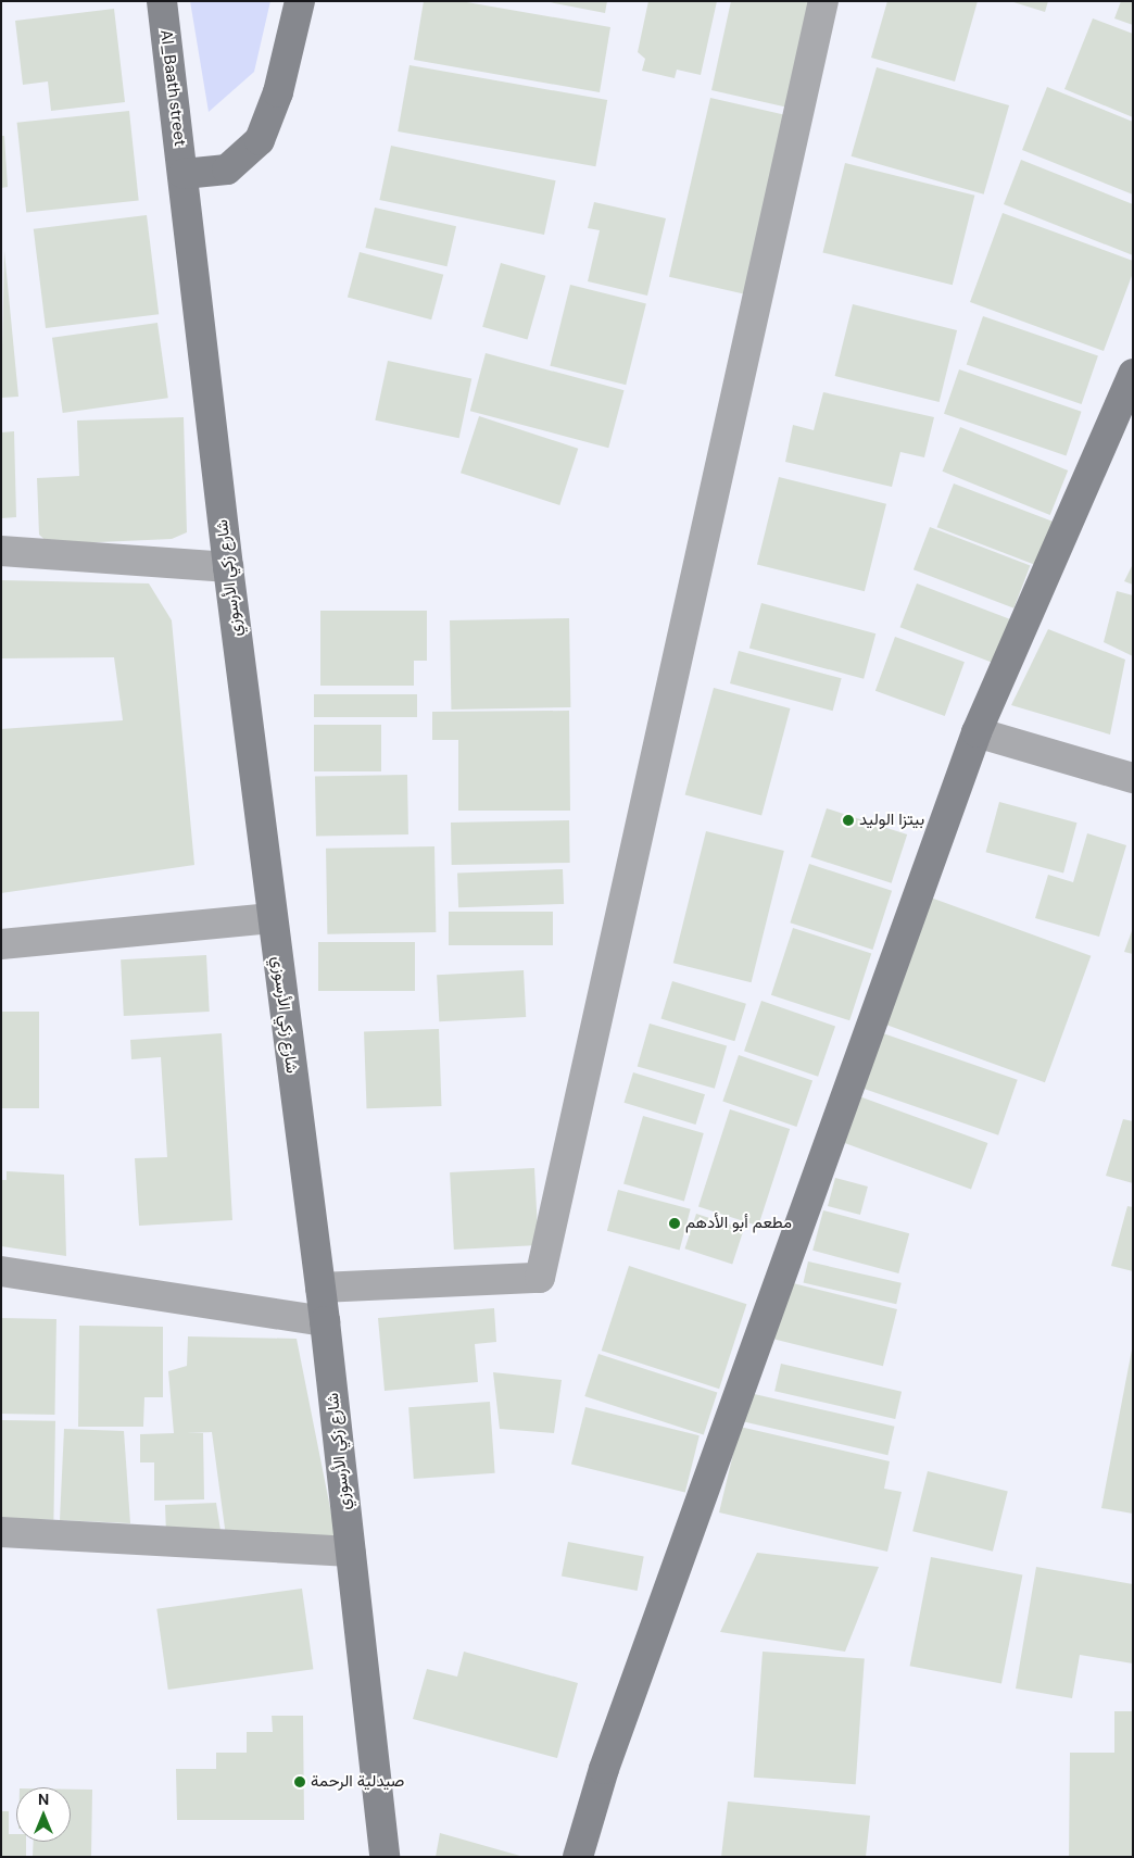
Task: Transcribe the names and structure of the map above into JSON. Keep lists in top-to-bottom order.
{
  "streets": {
    "street": ["Al_Baath street", "شارع زكي الأرسوزي"]
  },
  "crossings": [
    ["Al_Baath street", "شارع زكي الأرسوزي"]
  ],
  "places": ["بيتزا الوليد", "مطعم أبو الأدهم", "صيدلية الرحمة"],
  "north": "top"
}
